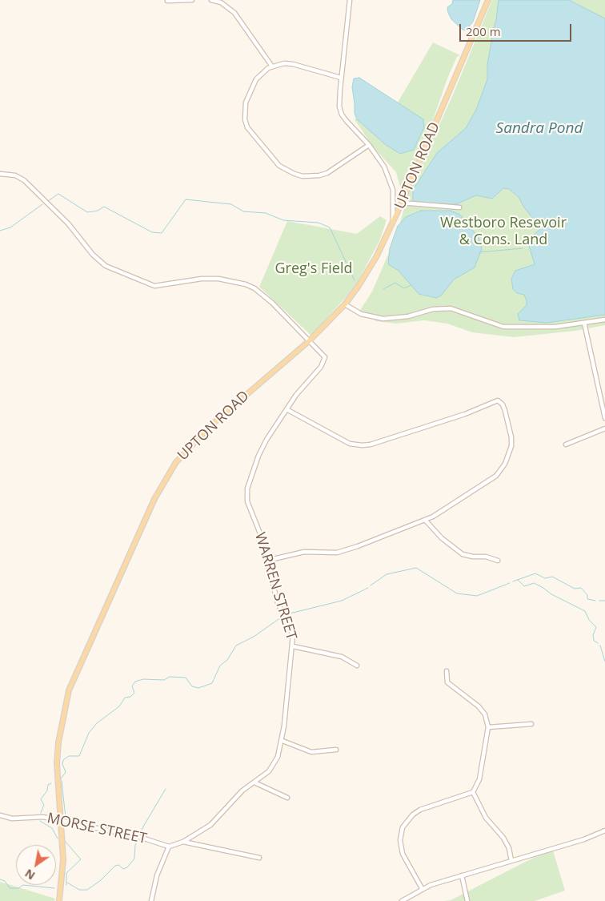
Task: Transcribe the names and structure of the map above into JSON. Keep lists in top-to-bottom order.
{
  "streets": {
    "main road": ["UPTON ROAD"],
    "street": ["WARREN STREET", "MORSE STREET"]
  },
  "crossings": [
    ["UPTON ROAD", "WARREN STREET"],
    ["UPTON ROAD", "MORSE STREET"],
    ["WARREN STREET", "MORSE STREET"]
  ],
  "water": ["Sandra Pond"],
  "parks": ["Westboro Resevoir & Cons. Land", "Greg's Field"],
  "scale_bar": "200 m",
  "north": "bottom left"
}
